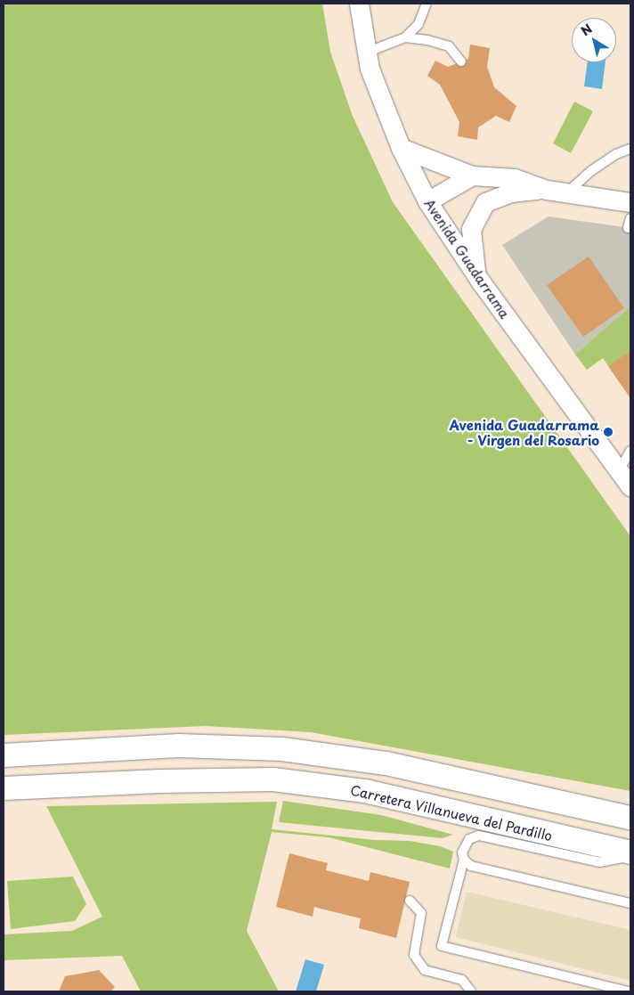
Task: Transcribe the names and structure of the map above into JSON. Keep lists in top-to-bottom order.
{
  "streets": {
    "street": ["Avenida Guadarrama", "Carretera Villanueva del Pardillo"]
  },
  "places": ["Avenida Guadarrama - Virgen del Rosario"],
  "north": "top left"
}
